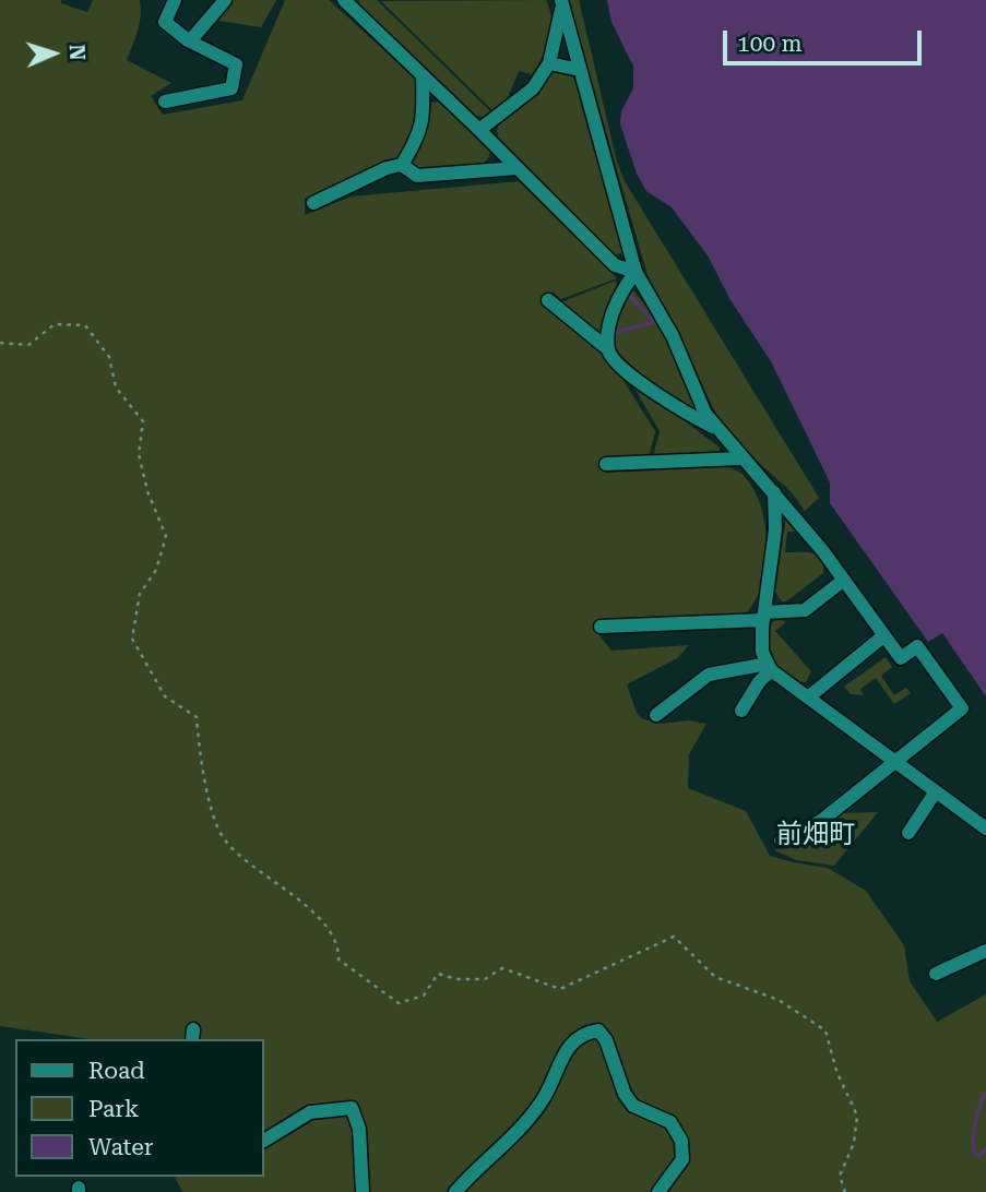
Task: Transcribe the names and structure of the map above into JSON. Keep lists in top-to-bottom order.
{
  "districts": ["前畑町"],
  "legend": ["Road", "Park", "Water"],
  "scale_bar": "100 m",
  "north": "right"
}
